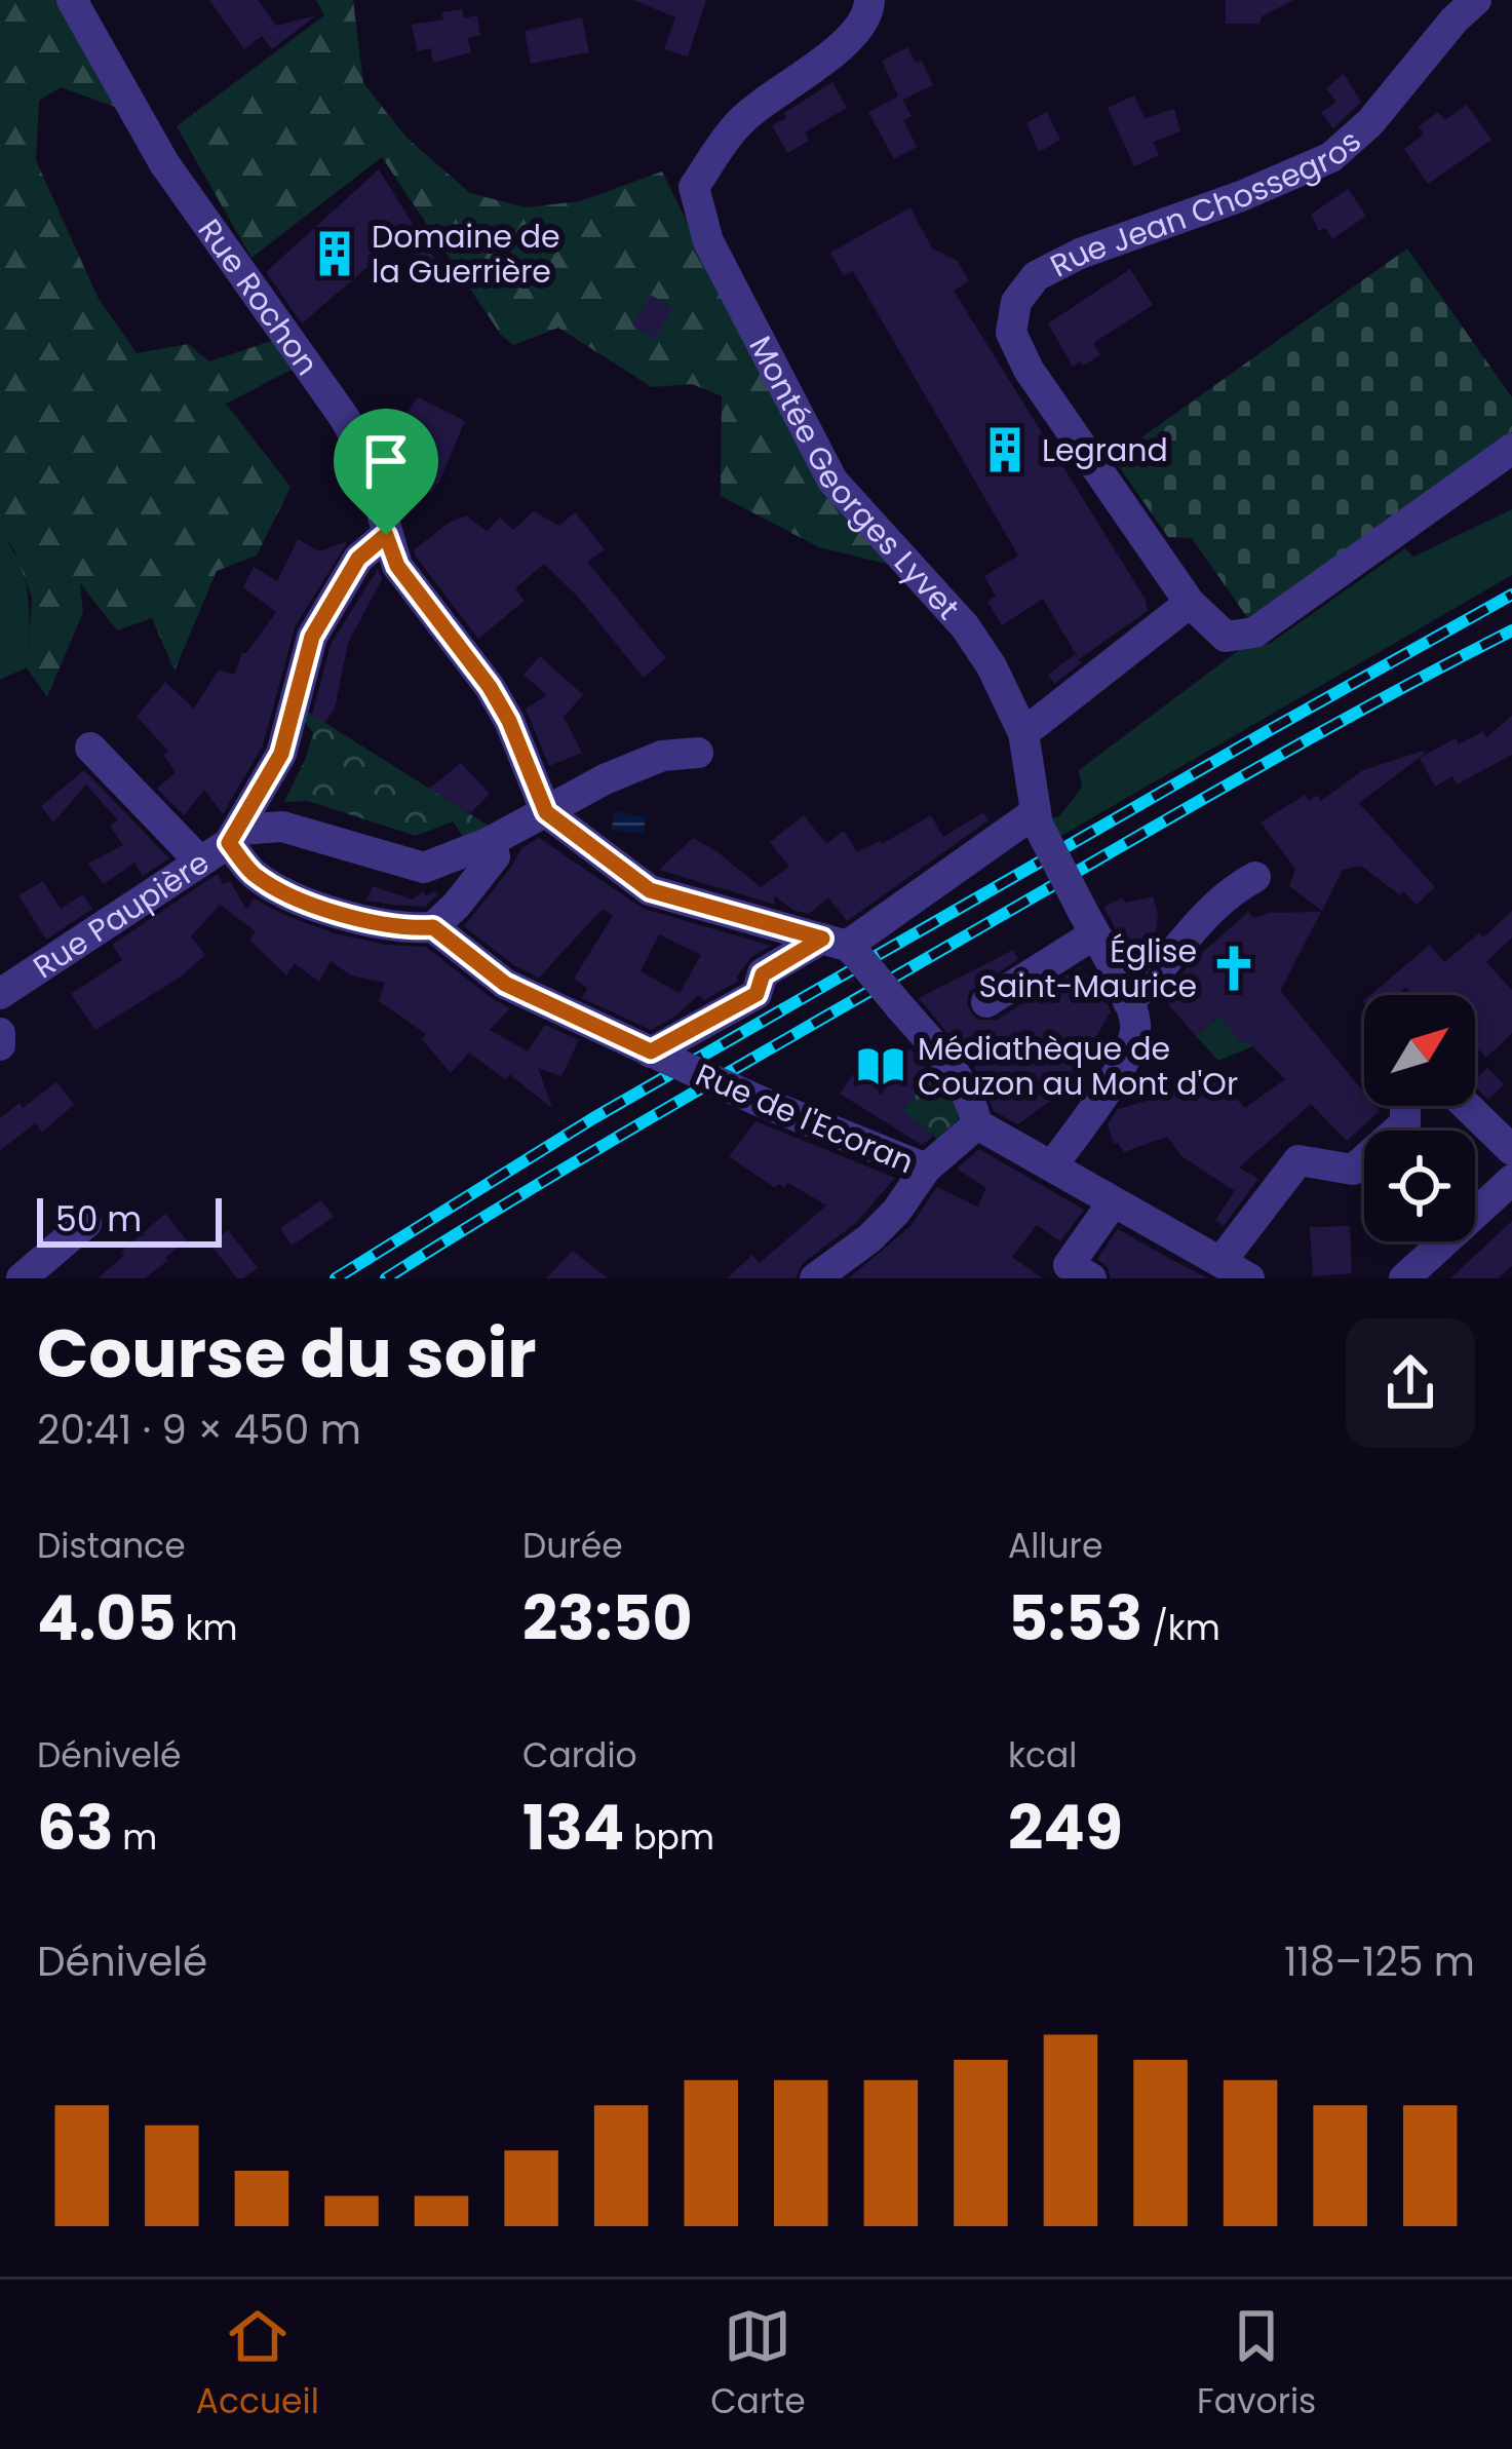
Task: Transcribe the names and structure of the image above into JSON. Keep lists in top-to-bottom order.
{
  "streets": {
    "street": [
      "Rue Jean Chossegros",
      "Rue Rochon",
      "Montée Georges Lyvet",
      "Rue Paupière",
      "Rue de l'Ecoran"
    ]
  },
  "places": {
    "building": ["Domaine de la Guerrière", "Legrand"],
    "church": ["Église Saint-Maurice"],
    "library": ["Médiathèque de Couzon au Mont d'Or"]
  },
  "scale_bar": "50 m",
  "north": "top right",
  "page": {
    "scale": "50 m",
    "heading": ["Course du soir", "20:41 · 9 × 450 m"],
    "stats": [
      ["Distance", "4.05 km"],
      ["Durée", "23:50"],
      ["Allure", "5:53 /km"],
      ["Dénivelé", "63 m"],
      ["Cardio", "134 bpm"],
      ["kcal", "249"]
    ],
    "chart": ["Dénivelé", "118–125 m"],
    "tabs": ["Accueil", "Carte", "Favoris"]
  }
}
